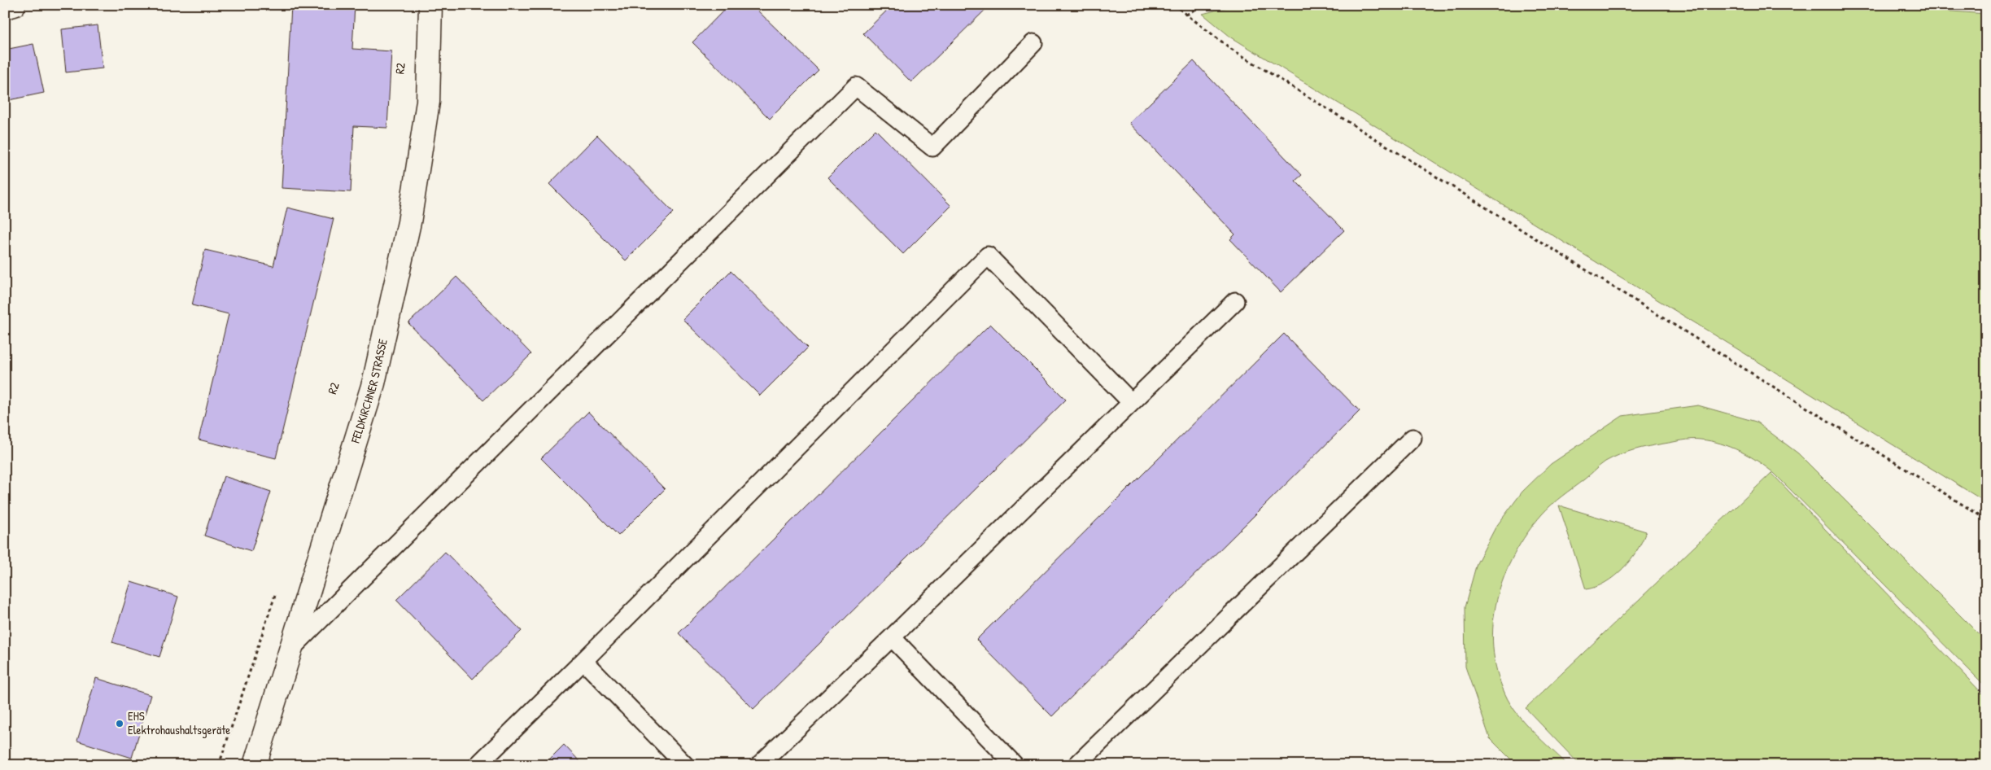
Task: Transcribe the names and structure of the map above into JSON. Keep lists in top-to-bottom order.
{
  "streets": {
    "street": ["FELDKIRCHNER STRASSE"]
  },
  "places": ["EHS Elektrohaushaltsgeräte"]
}
